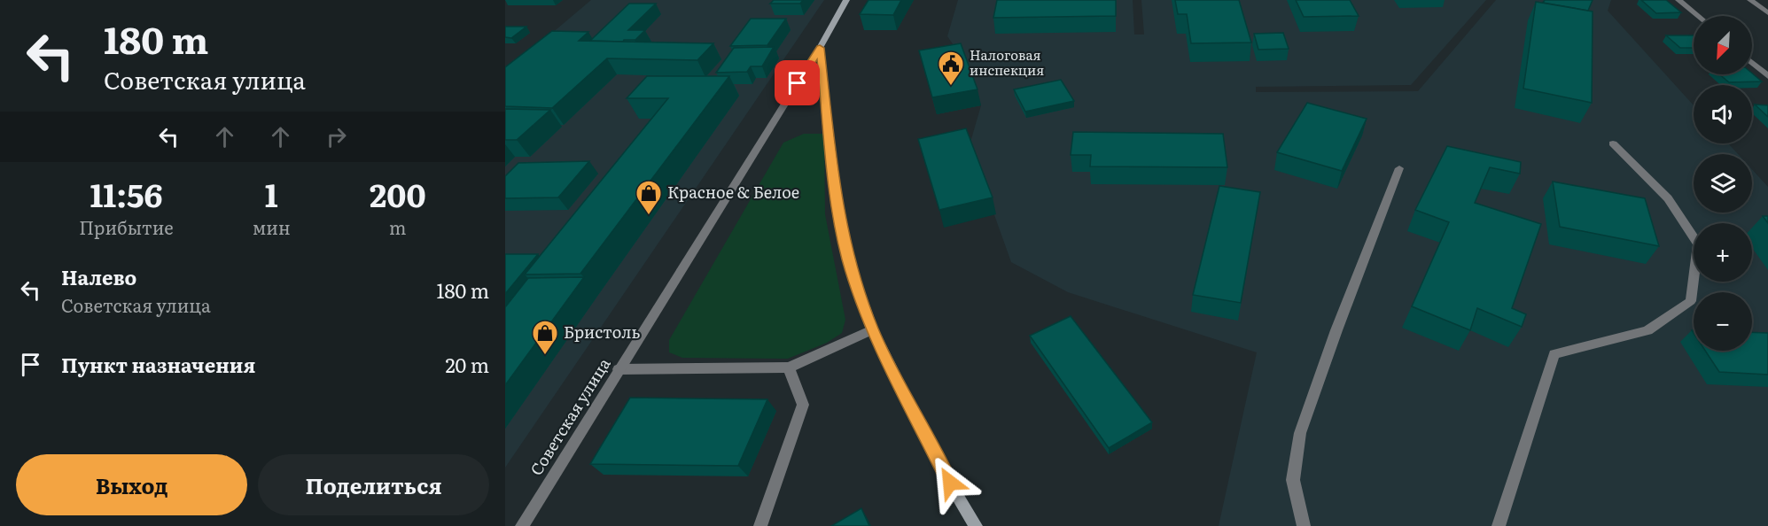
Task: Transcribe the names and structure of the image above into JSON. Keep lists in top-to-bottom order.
{
  "streets": {
    "street": ["Советская улица"]
  },
  "places": {
    "public building": ["Налоговая инспекция"],
    "shop": ["Красное & Белое", "Бристоль"]
  },
  "north": "bottom left",
  "page": {
    "turn": ["180 m", "Советская улица"],
    "map_buttons": ["+", "−"],
    "eta": [
      "11:56",
      "Прибытие",
      "1",
      "мин",
      "200",
      "m"
    ],
    "list": [
      {
        "name": "Налево",
        "note": "Советская улица",
        "value": "180 m"
      },
      {
        "name": "Пункт назначения",
        "value": "20 m"
      }
    ],
    "buttons": ["Выход", "Поделиться"]
  }
}
